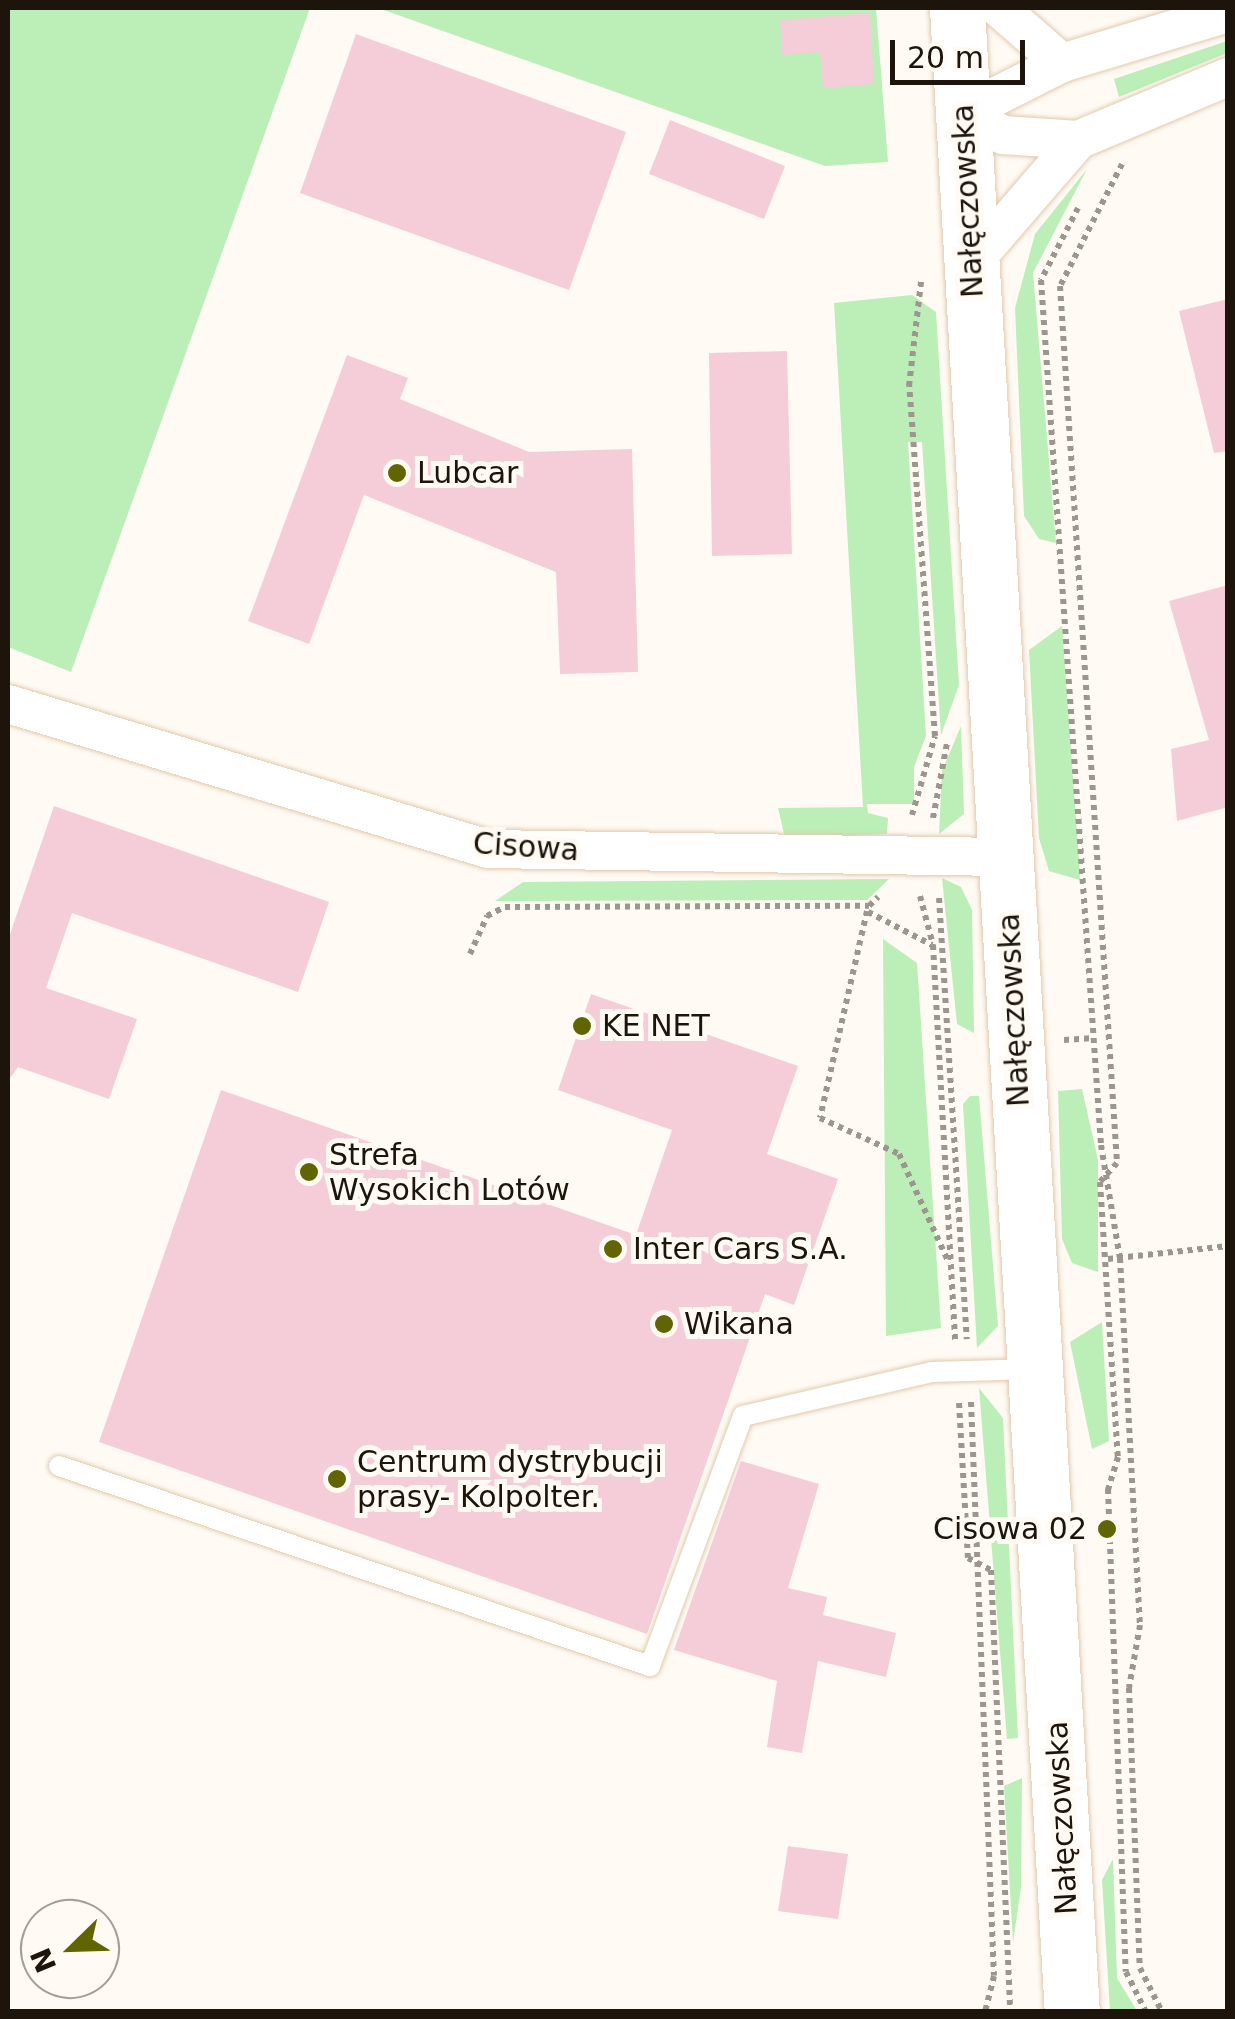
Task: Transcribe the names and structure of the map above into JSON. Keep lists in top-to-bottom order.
{
  "streets": {
    "street": ["Nałęczowska", "Cisowa"]
  },
  "crossings": [
    ["Nałęczowska", "Cisowa"]
  ],
  "places": [
    "Lubcar",
    "KE NET",
    "Strefa Wysokich Lotów",
    "Inter Cars S.A.",
    "Wikana",
    "Centrum dystrybucji prasy- Kolpolter.",
    "Cisowa 02"
  ],
  "scale_bar": "20 m",
  "north": "bottom left"
}
